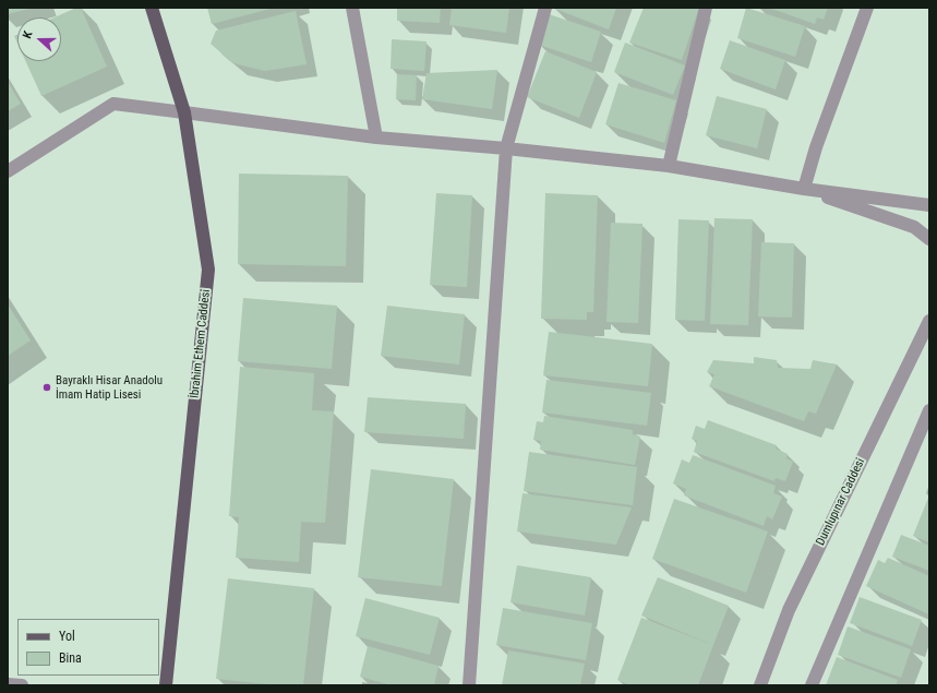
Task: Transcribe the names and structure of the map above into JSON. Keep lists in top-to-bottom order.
{
  "streets": {
    "main road": ["İbrahim Ethem Caddesi"],
    "street": ["Dumlupınar Caddesi"]
  },
  "places": ["Bayraklı Hisar Anadolu İmam Hatip Lisesi"],
  "legend": ["Yol", "Bina"],
  "north": "left"
}
